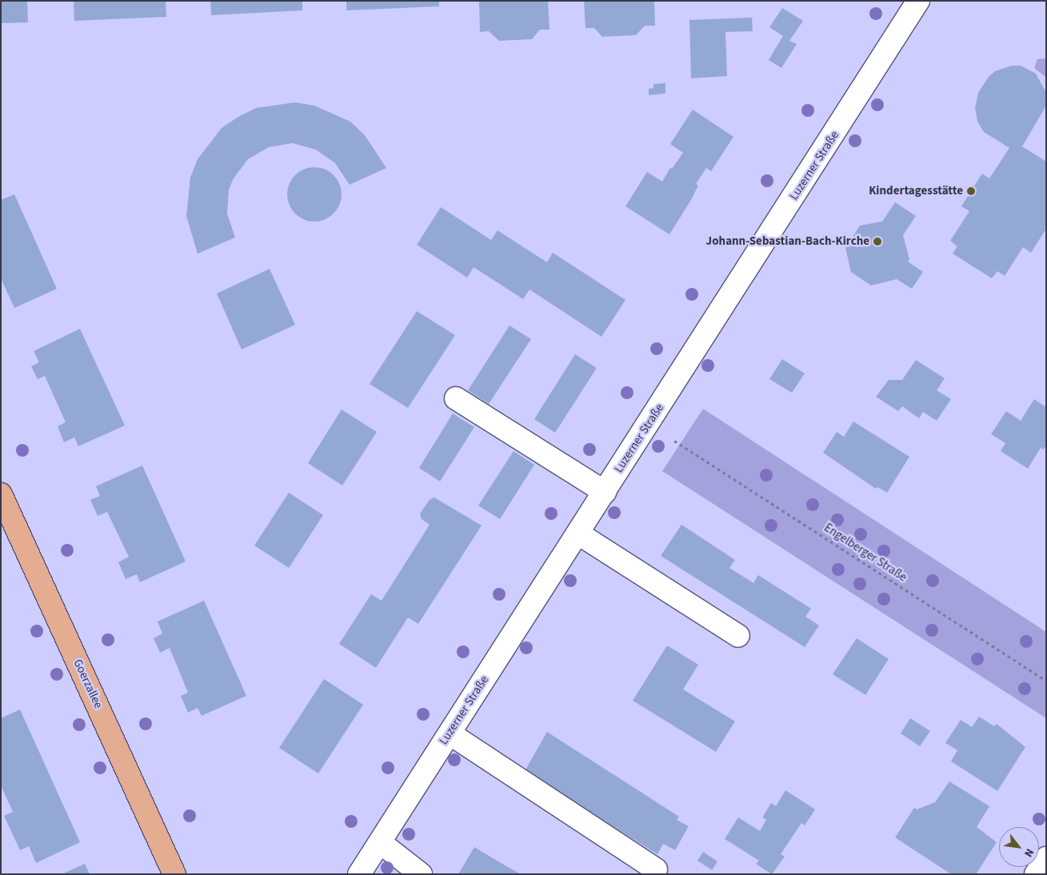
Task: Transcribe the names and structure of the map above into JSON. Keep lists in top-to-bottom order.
{
  "streets": {
    "main road": ["Goerzallee"],
    "street": ["Luzerner Straße"],
    "path": ["Engelberger Straße"]
  },
  "places": ["Kindertagesstätte", "Johann-Sebastian-Bach-Kirche"],
  "north": "bottom right"
}
